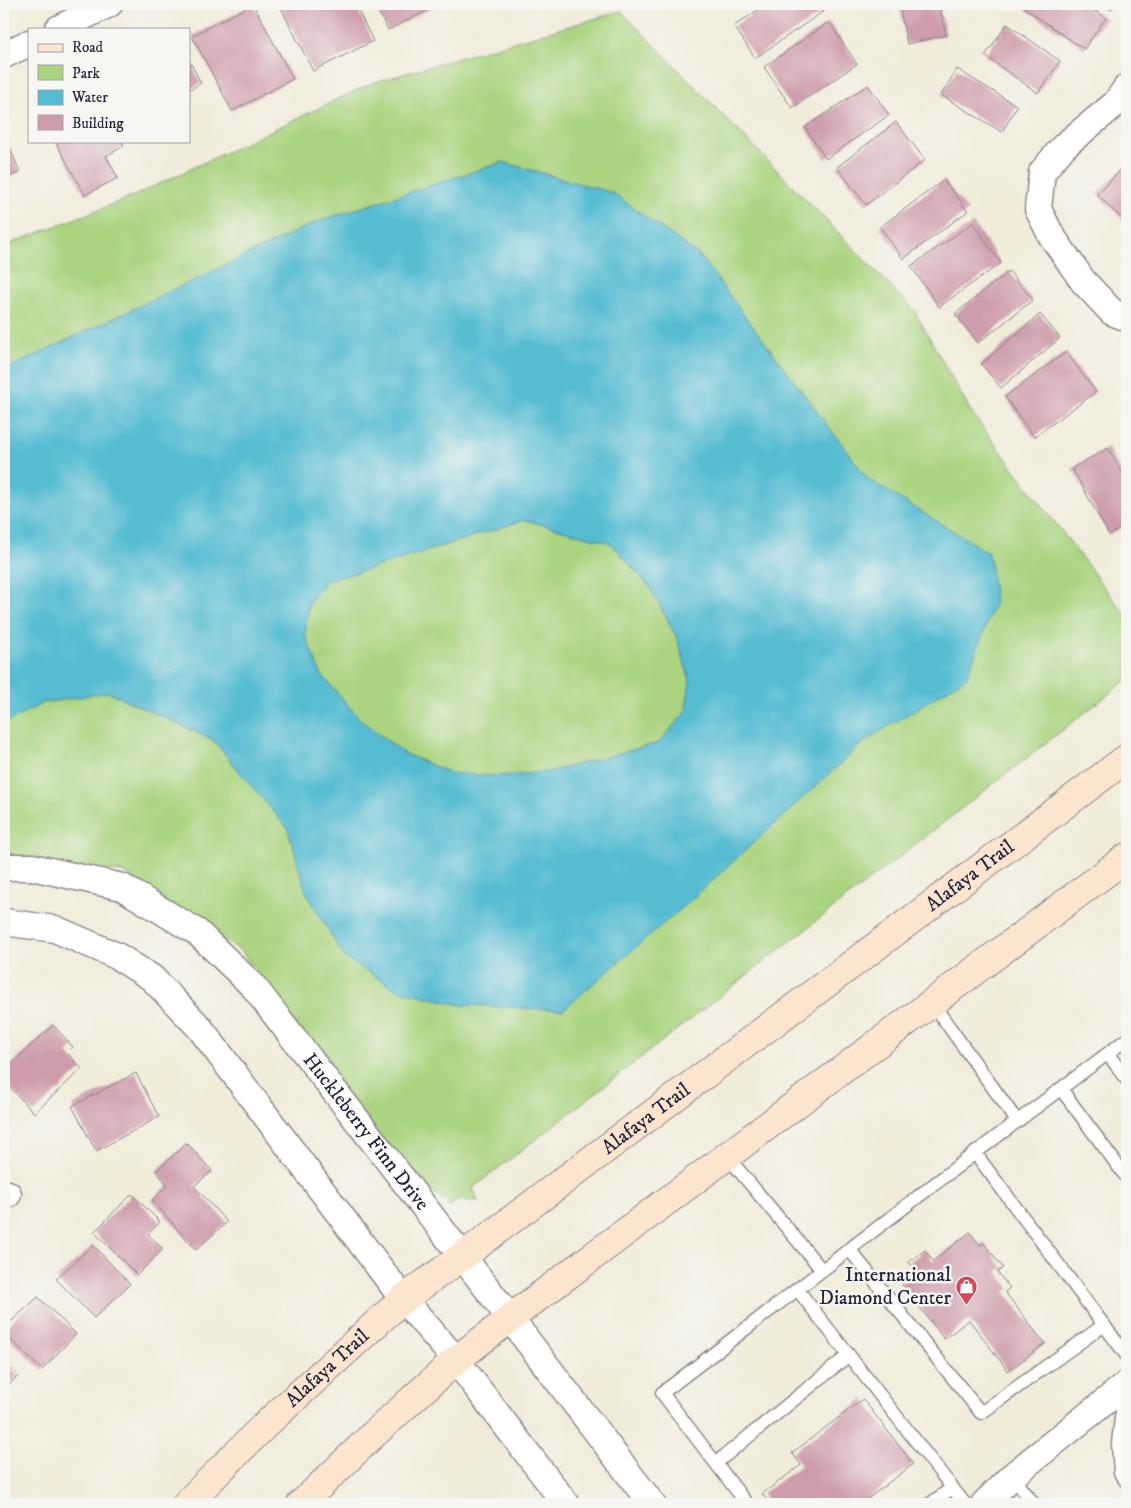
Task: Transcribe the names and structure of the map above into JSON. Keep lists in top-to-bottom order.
{
  "streets": {
    "main road": ["Alafaya Trail"],
    "street": ["Huckleberry Finn Drive"]
  },
  "crossings": [
    ["Alafaya Trail", "Huckleberry Finn Drive"]
  ],
  "places": {
    "shop": ["International Diamond Center"]
  },
  "legend": [
    "Road",
    "Park",
    "Water",
    "Building"
  ]
}
